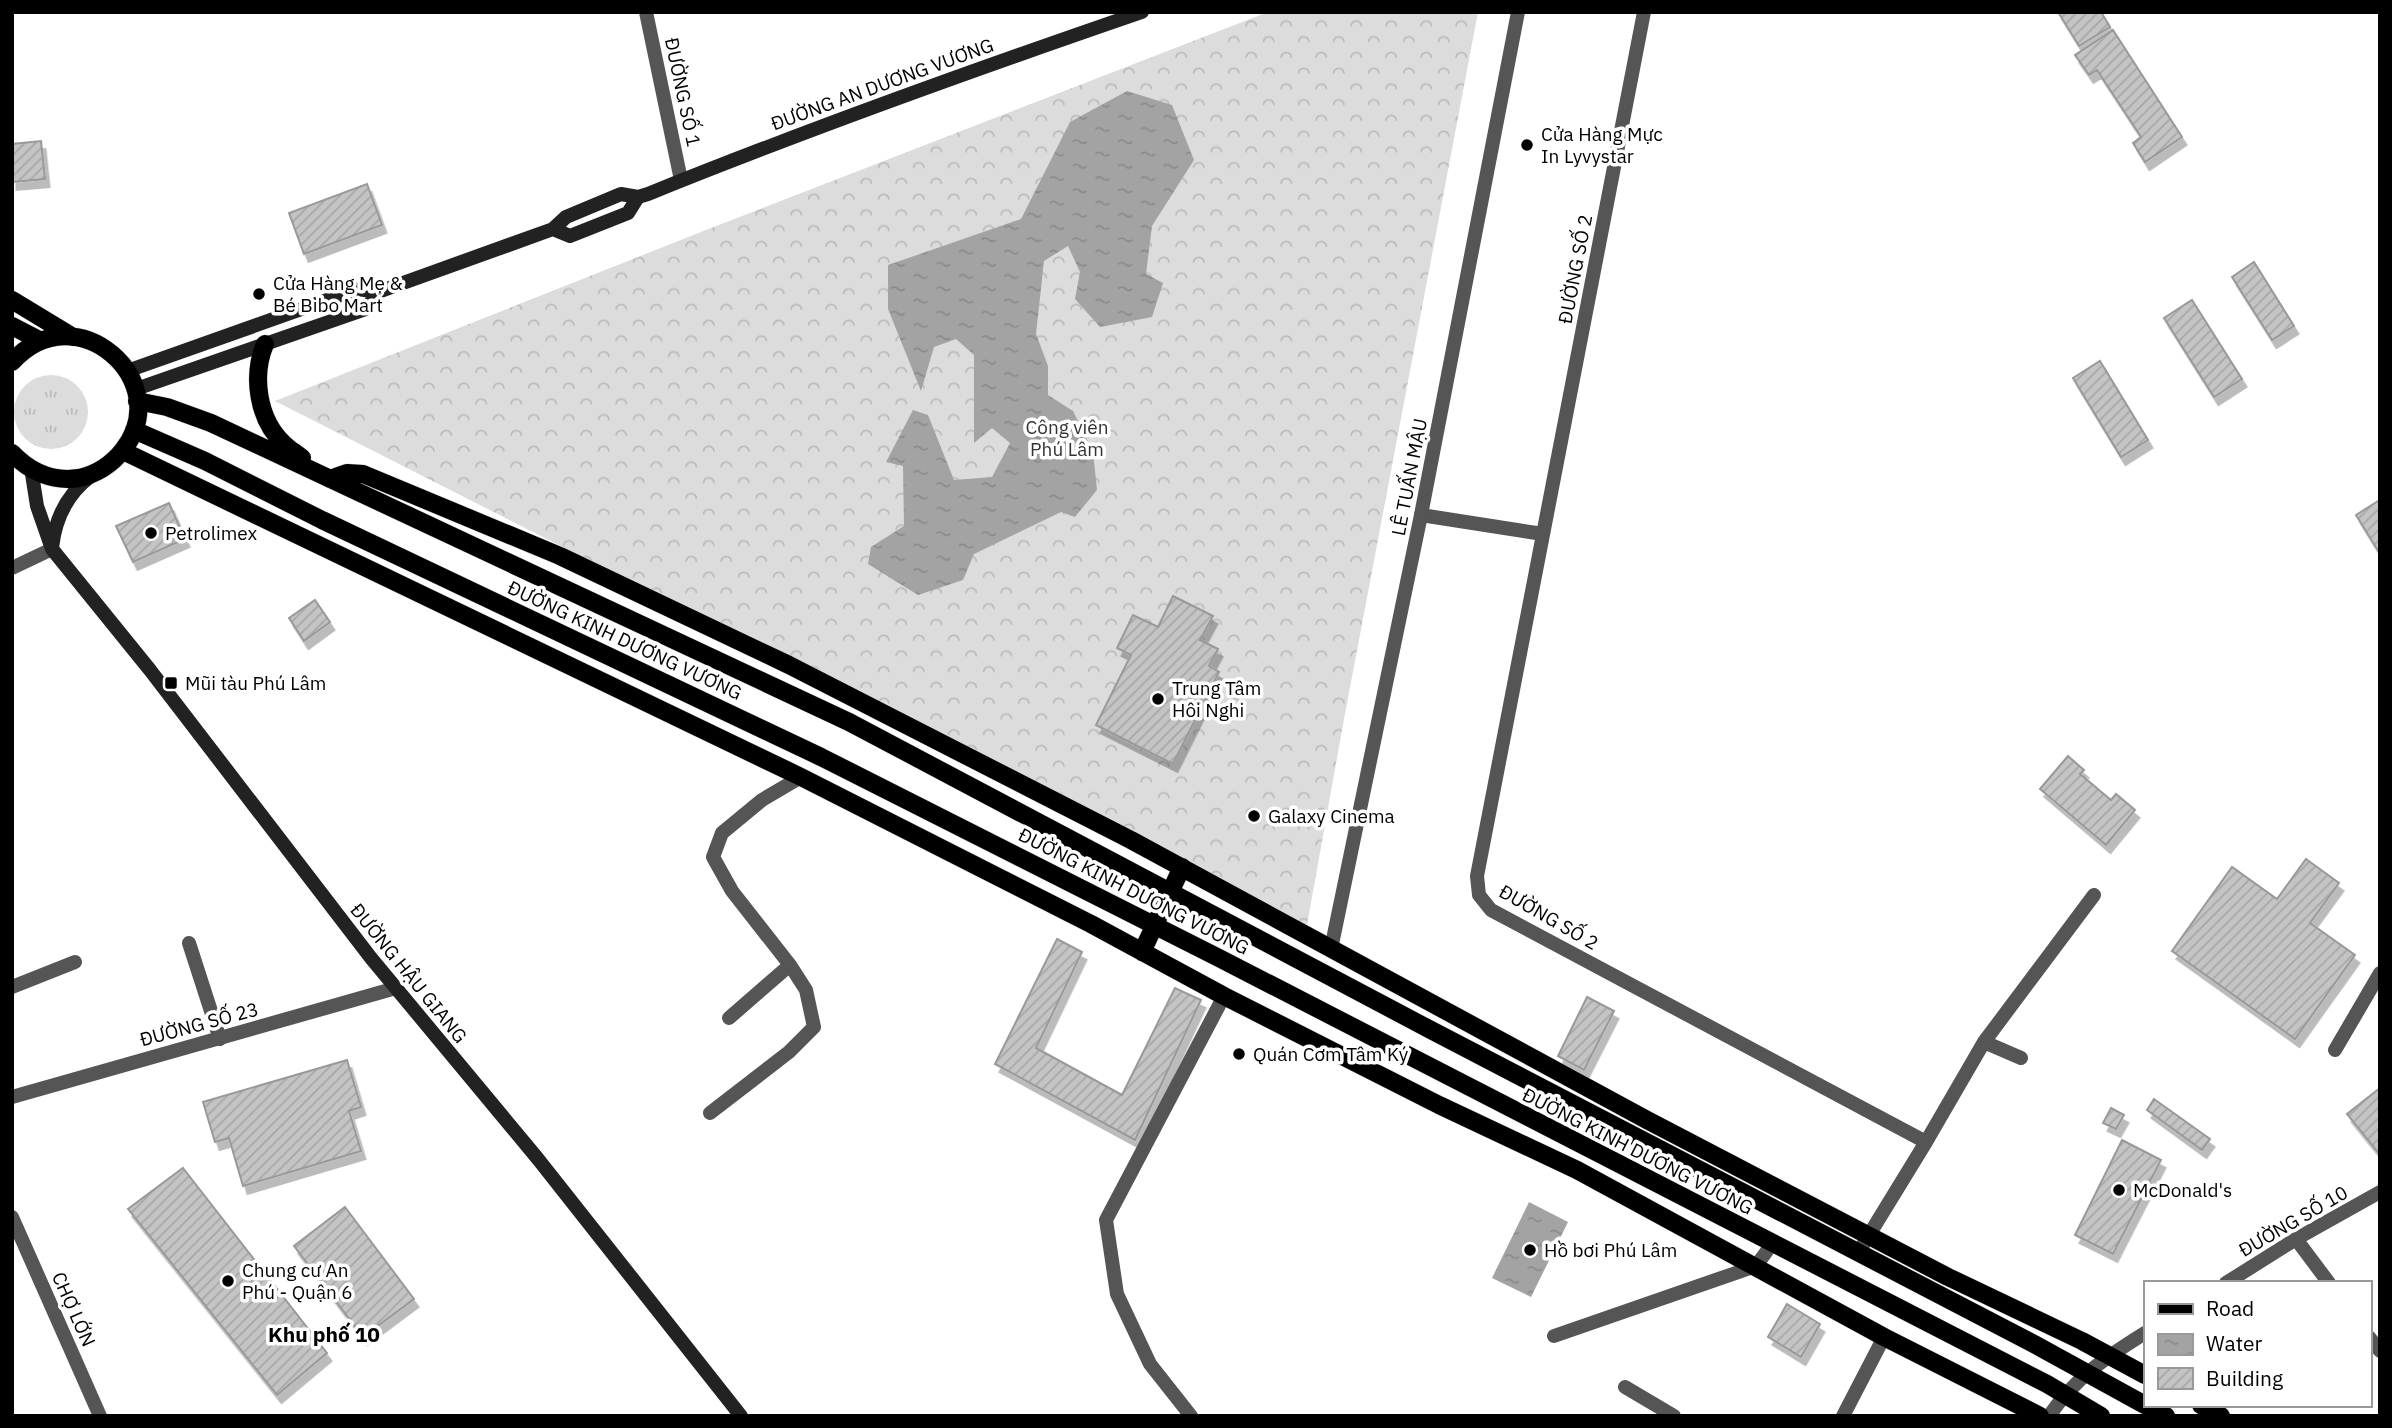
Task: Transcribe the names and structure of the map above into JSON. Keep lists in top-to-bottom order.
{
  "streets": {
    "main road": ["ĐƯỜNG AN DƯƠNG VƯƠNG", "ĐƯỜNG KINH DƯƠNG VƯƠNG", "ĐƯỜNG HẬU GIANG"],
    "street": [
      "ĐƯỜNG SỐ 1",
      "ĐƯỜNG SỐ 2",
      "LÊ TUẤN MẬU",
      "ĐƯỜNG SỐ 23",
      "ĐƯỜNG SỐ 10",
      "CHỢ LỚN"
    ]
  },
  "crossings": [
    ["ĐƯỜNG AN DƯƠNG VƯƠNG", "ĐƯỜNG SỐ 1"],
    ["ĐƯỜNG AN DƯƠNG VƯƠNG", "ĐƯỜNG KINH DƯƠNG VƯƠNG"],
    ["LÊ TUẤN MẬU", "ĐƯỜNG KINH DƯƠNG VƯƠNG"],
    ["ĐƯỜNG HẬU GIANG", "ĐƯỜNG SỐ 23"]
  ],
  "districts": ["Khu phố 10"],
  "parks": ["Công viên Phú Lâm"],
  "places": {
    "other": [
      "Cửa Hàng Mực In Lyvystar",
      "Cửa Hàng Mẹ & Bé Bibo Mart",
      "Petrolimex",
      "Trung Tâm Hôi Nghi",
      "Galaxy Cinema",
      "Quán Cơm Tâm Ký",
      "McDonald's",
      "Hồ bơi Phú Lâm",
      "Chung cư An Phú - Quận 6"
    ],
    "transit": ["Mũi tàu Phú Lâm"]
  },
  "legend": ["Road", "Water", "Building"]
}
